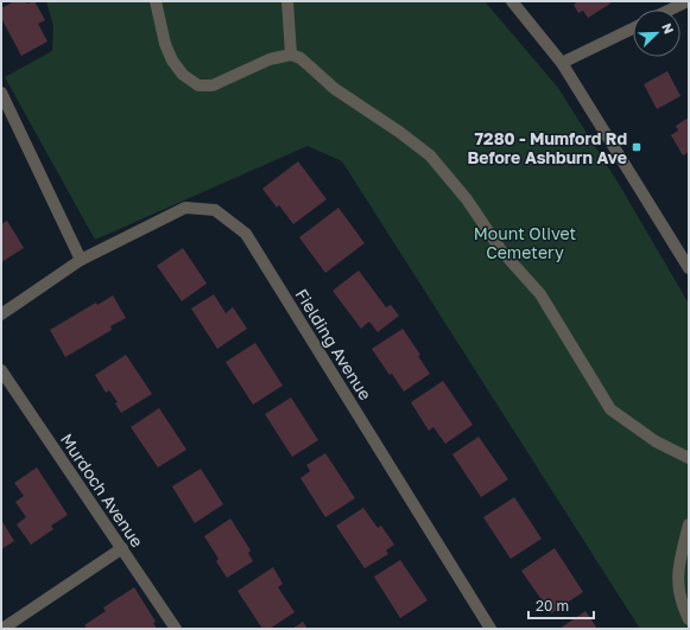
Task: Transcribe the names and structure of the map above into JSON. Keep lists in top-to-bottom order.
{
  "streets": {
    "street": ["Fielding Avenue", "Murdoch Avenue"]
  },
  "parks": ["Mount Olivet Cemetery"],
  "places": {
    "transit": ["7280 - Mumford Rd Before Ashburn Ave"]
  },
  "scale_bar": "20 m",
  "north": "top right"
}
